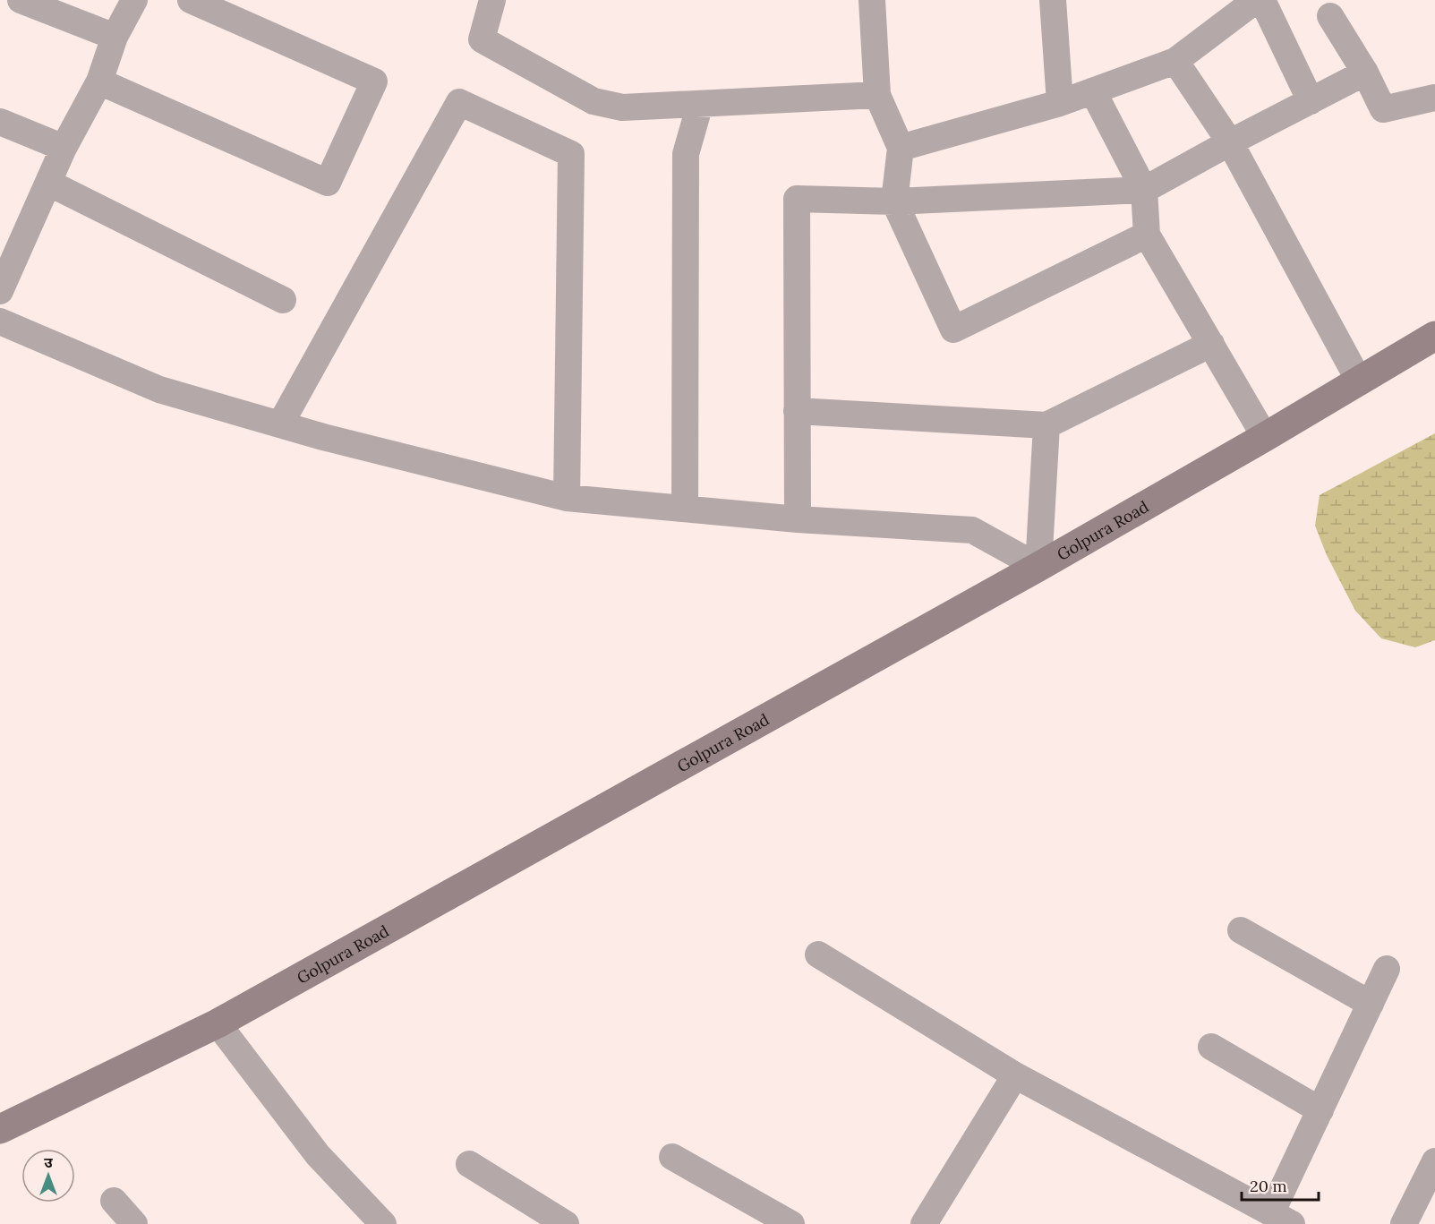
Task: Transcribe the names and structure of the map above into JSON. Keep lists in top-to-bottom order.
{
  "streets": {
    "street": ["Golpura Road"]
  },
  "scale_bar": "20 m",
  "north": "top"
}
